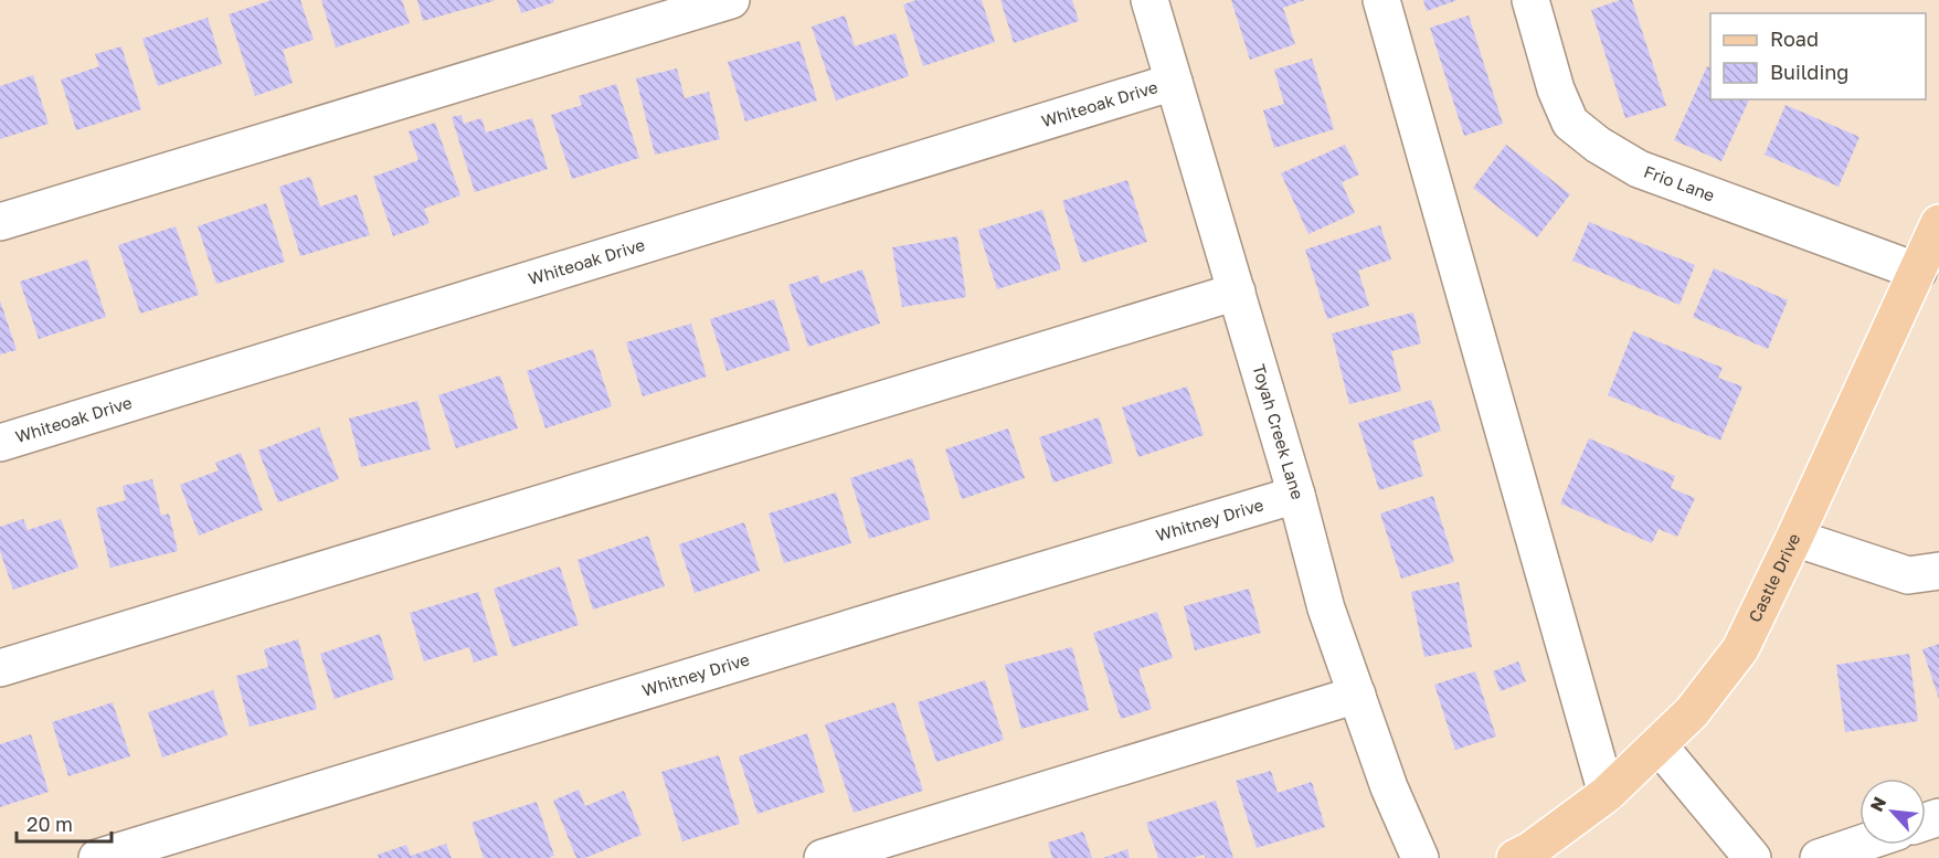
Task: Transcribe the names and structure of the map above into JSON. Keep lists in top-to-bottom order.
{
  "streets": {
    "main road": ["Castle Drive"],
    "street": [
      "Whiteoak Drive",
      "Frio Lane",
      "Toyah Creek Lane",
      "Whitney Drive"
    ]
  },
  "crossings": [
    ["Whiteoak Drive", "Toyah Creek Lane"],
    ["Frio Lane", "Castle Drive"],
    ["Toyah Creek Lane", "Whitney Drive"]
  ],
  "legend": ["Road", "Building"],
  "scale_bar": "20 m",
  "north": "top left"
}
